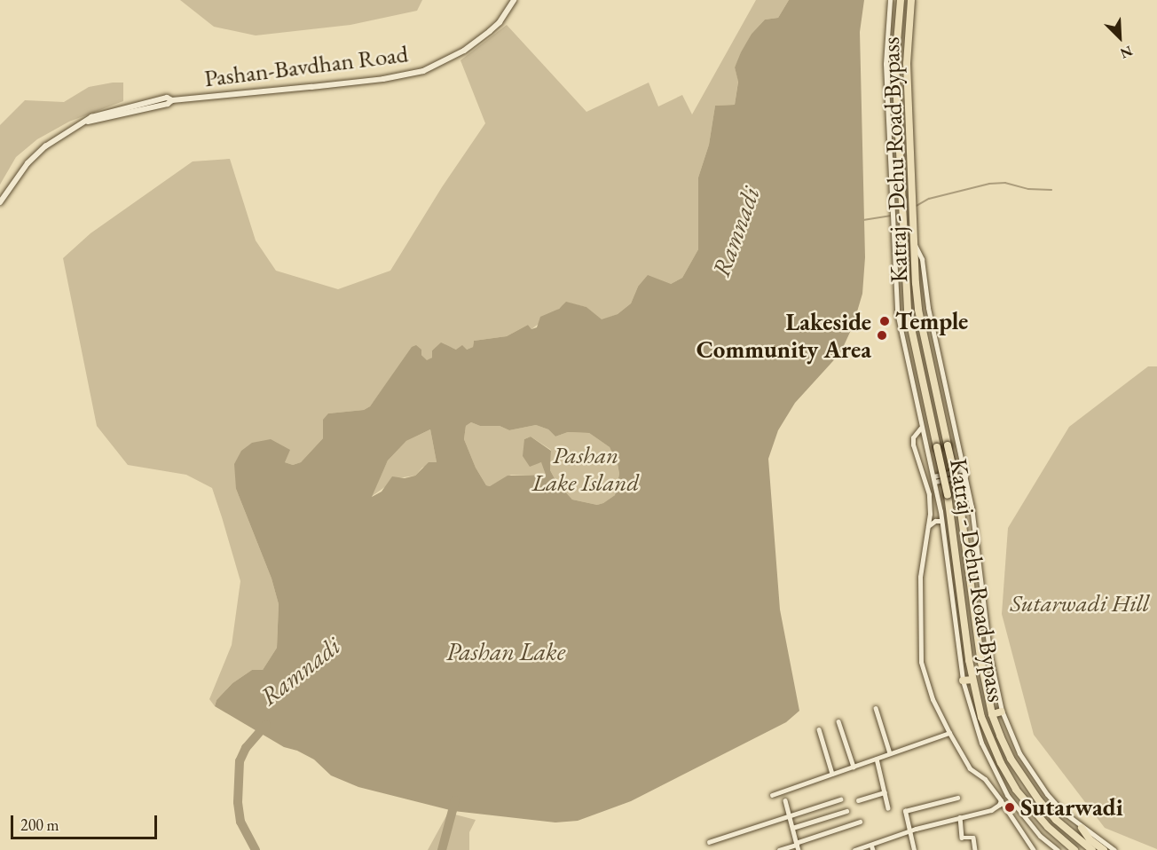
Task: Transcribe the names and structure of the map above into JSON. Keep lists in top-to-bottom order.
{
  "streets": {
    "highway": ["Katraj - Dehu Road Bypass"],
    "main road": ["Pashan-Bavdhan Road"]
  },
  "water": ["Ramnadi", "Pashan Lake"],
  "parks": ["Pashan Lake Island", "Sutarwadi Hill"],
  "places": ["Temple", "Lakeside Community Area", "Sutarwadi"],
  "scale_bar": "200 m",
  "north": "bottom right"
}
